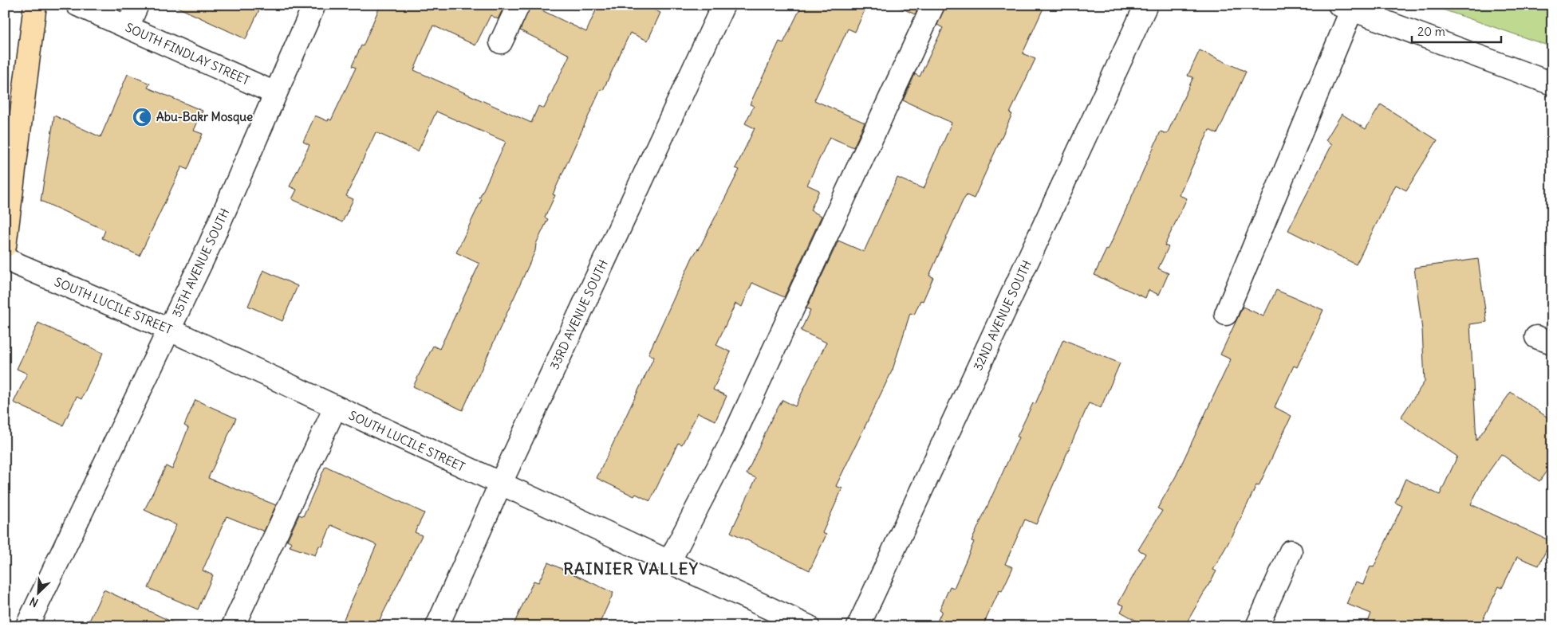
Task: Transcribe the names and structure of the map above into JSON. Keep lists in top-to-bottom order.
{
  "streets": {
    "street": [
      "SOUTH FINDLAY STREET",
      "35TH AVENUE SOUTH",
      "SOUTH LUCILE STREET",
      "33RD AVENUE SOUTH",
      "32ND AVENUE SOUTH"
    ]
  },
  "crossings": [
    ["SOUTH FINDLAY STREET", "35TH AVENUE SOUTH"],
    ["35TH AVENUE SOUTH", "SOUTH LUCILE STREET"],
    ["SOUTH LUCILE STREET", "33RD AVENUE SOUTH"]
  ],
  "districts": ["RAINIER VALLEY"],
  "places": {
    "mosque": ["Abu-Bakr Mosque"]
  },
  "scale_bar": "20 m",
  "north": "bottom left"
}
